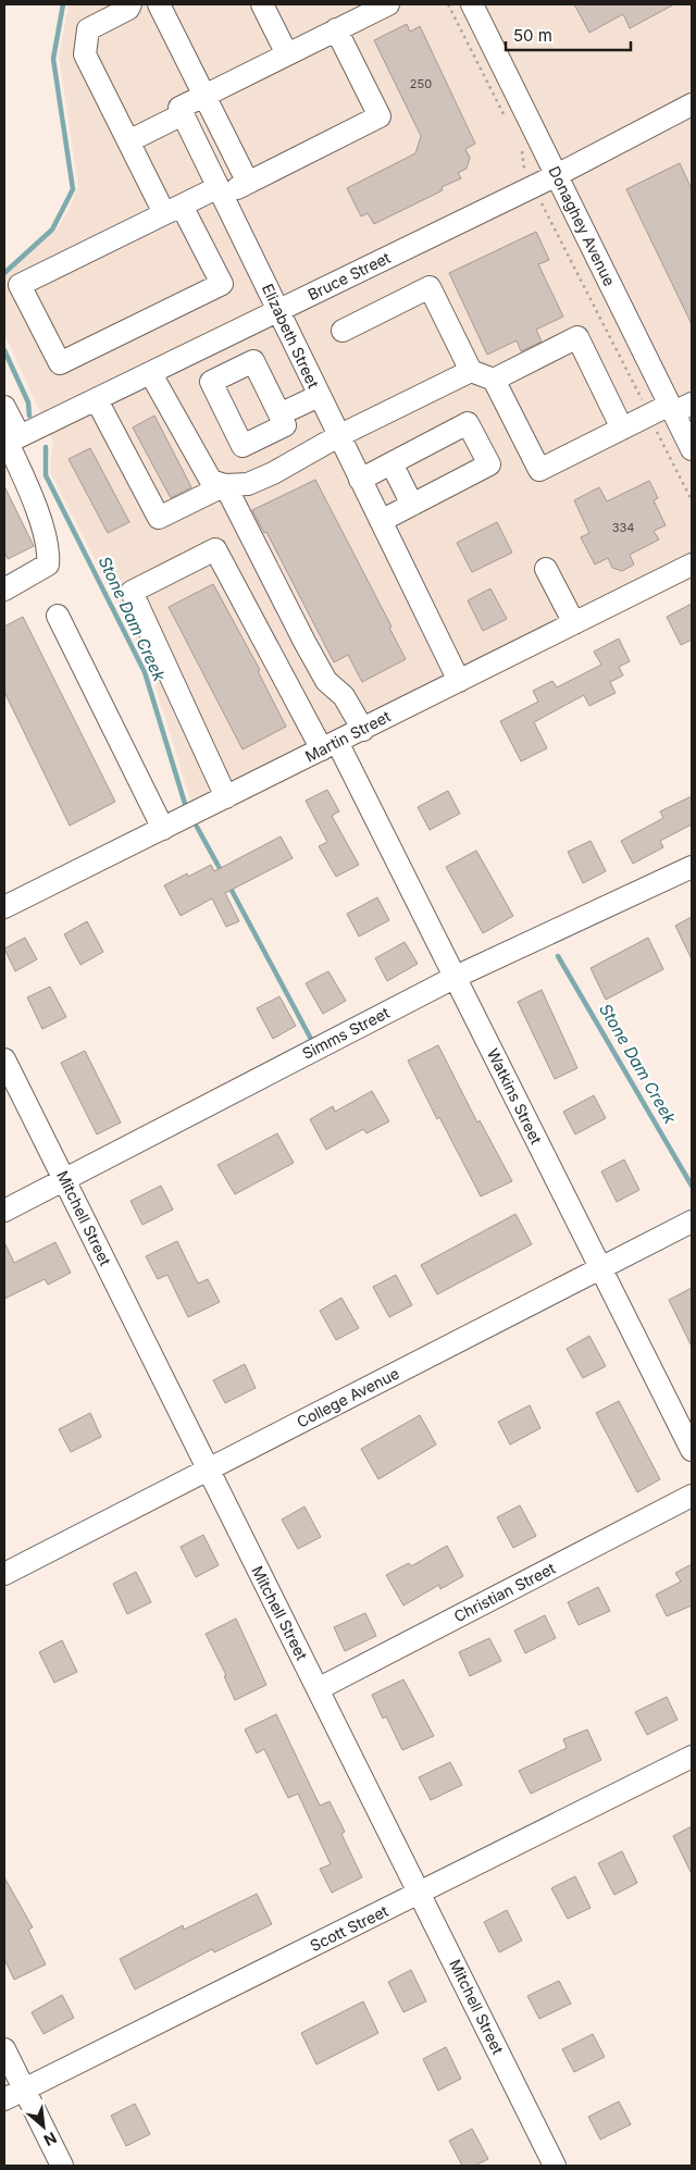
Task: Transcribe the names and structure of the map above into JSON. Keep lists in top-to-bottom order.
{
  "streets": {
    "street": [
      "Donaghey Avenue",
      "Bruce Street",
      "Elizabeth Street",
      "Martin Street",
      "Simms Street",
      "Watkins Street",
      "Mitchell Street",
      "College Avenue",
      "Christian Street",
      "Scott Street"
    ]
  },
  "crossings": [
    ["Donaghey Avenue", "Bruce Street"],
    ["Bruce Street", "Elizabeth Street"],
    ["Elizabeth Street", "Martin Street"],
    ["Martin Street", "Watkins Street"],
    ["Simms Street", "Watkins Street"],
    ["Simms Street", "Mitchell Street"],
    ["Watkins Street", "College Avenue"],
    ["Mitchell Street", "College Avenue"],
    ["Mitchell Street", "Christian Street"],
    ["Mitchell Street", "Scott Street"]
  ],
  "water": ["Stone Dam Creek"],
  "house_numbers": ["250", "334"],
  "scale_bar": "50 m",
  "north": "bottom right"
}
